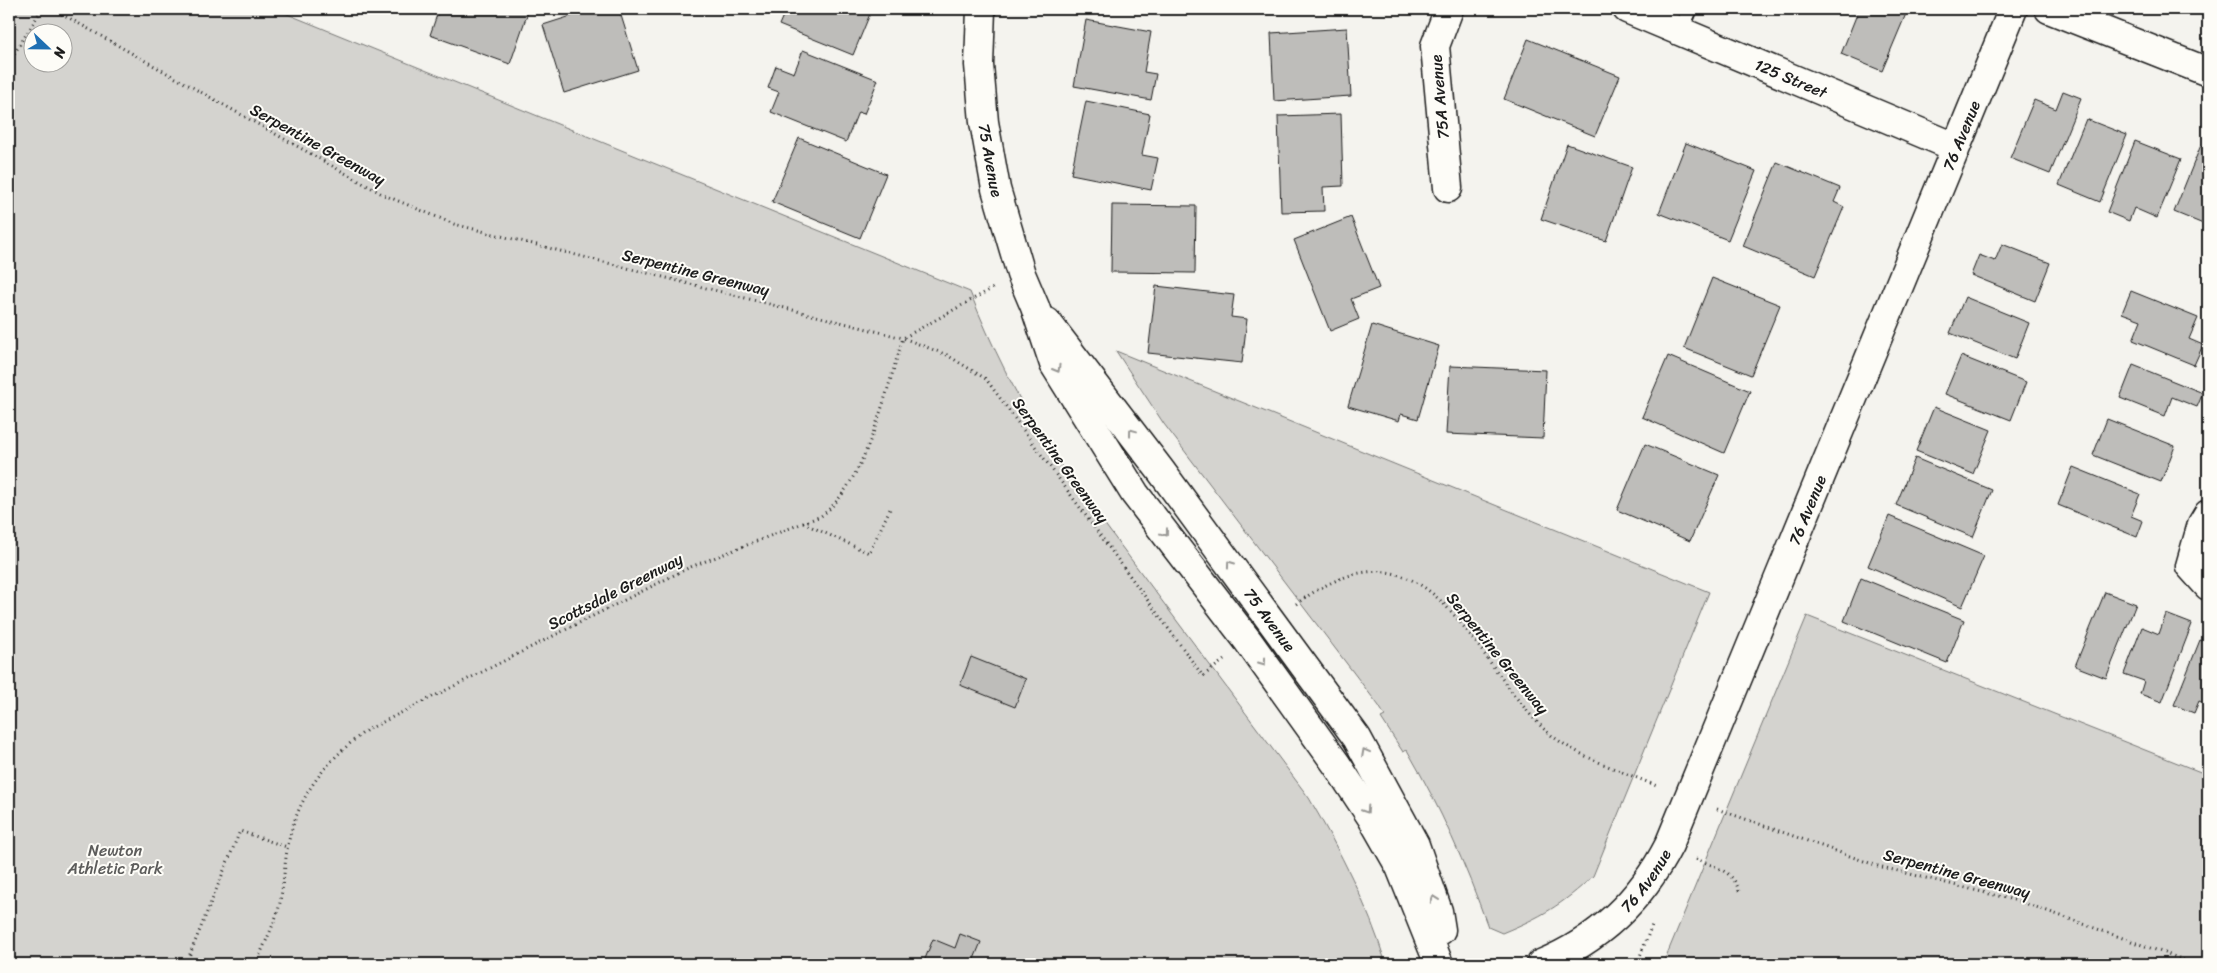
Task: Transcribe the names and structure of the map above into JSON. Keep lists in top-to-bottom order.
{
  "streets": {
    "street": [
      "125 Street",
      "75A Avenue",
      "76 Avenue",
      "75 Avenue"
    ],
    "path": ["Serpentine Greenway", "Scottsdale Greenway"]
  },
  "crossings": [
    ["125 Street", "76 Avenue"],
    ["Serpentine Greenway", "Scottsdale Greenway"]
  ],
  "parks": ["Newton Athletic Park"],
  "north": "right"
}
